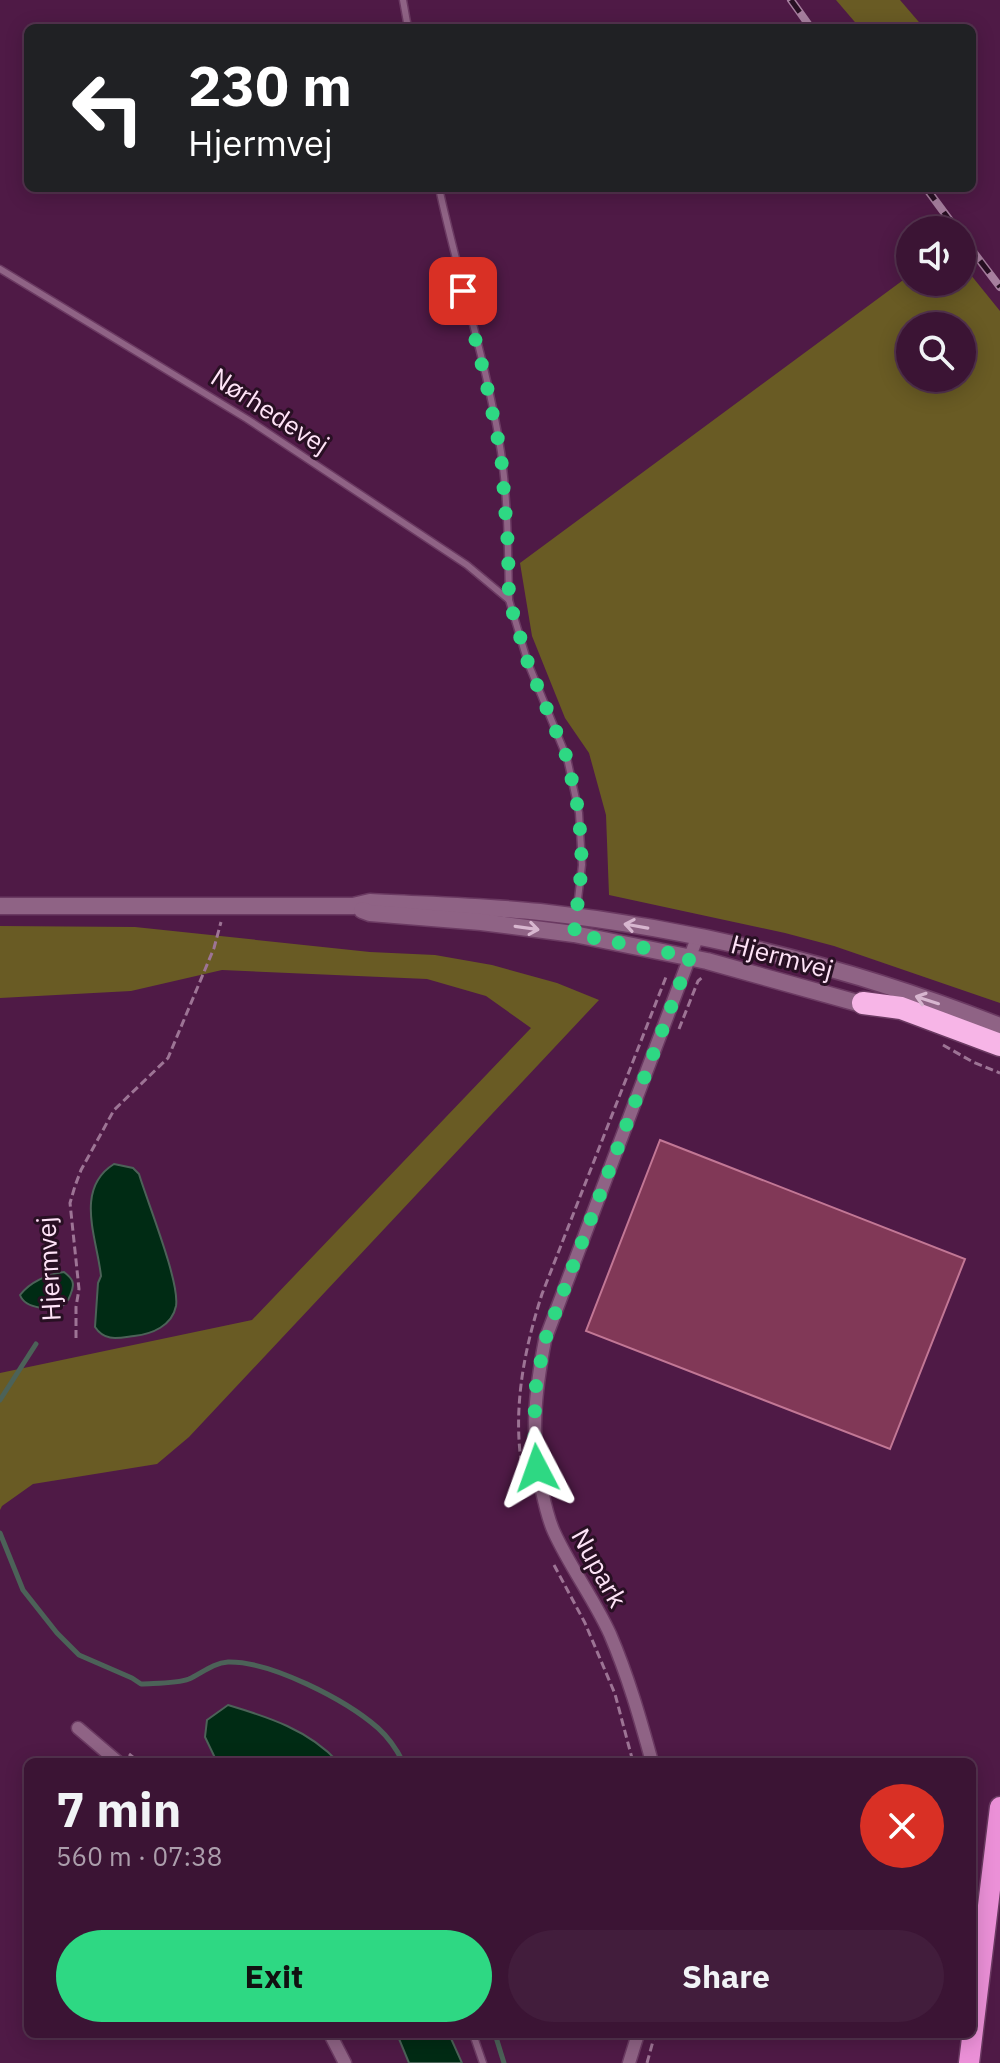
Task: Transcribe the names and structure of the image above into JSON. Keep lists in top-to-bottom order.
{
  "streets": {
    "street": ["Hjermvej", "Nupark"],
    "lane": ["Nørhedevej"]
  },
  "crossings": [
    ["Hjermvej", "Nupark"]
  ],
  "page": {
    "turn": ["230 m", "Hjermvej"],
    "heading": ["7 min", "560 m · 07:38"],
    "buttons": ["Exit", "Share"]
  }
}
